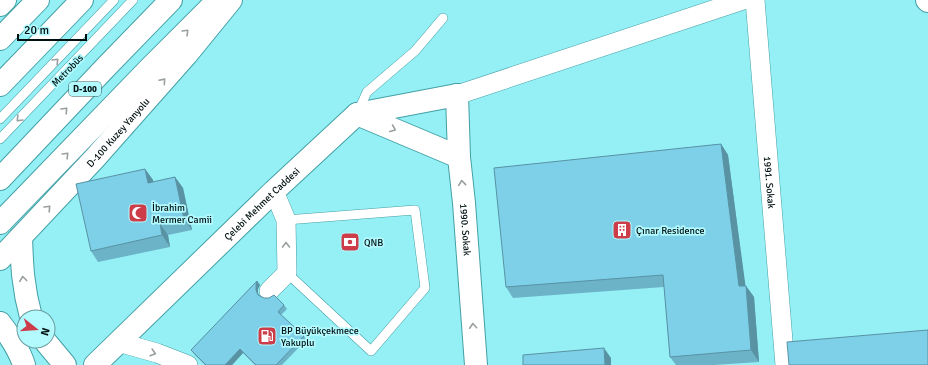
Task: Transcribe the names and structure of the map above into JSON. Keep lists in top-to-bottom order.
{
  "streets": {
    "main road": [
      "D-100",
      "D-100 Kuzey Yanyolu",
      "Çelebi Mehmet Caddesi",
      "1990. Sokak"
    ],
    "street": ["1991. Sokak"],
    "lane": ["Metrobüs"]
  },
  "one_way": ["1990. Sokak"],
  "places": {
    "mosque": ["İbrahim Mermer Camii"],
    "building": ["Çınar Residence"],
    "bank": ["QNB"],
    "fuel station": ["BP Büyükçekmece Yakuplu"]
  },
  "scale_bar": "20 m",
  "north": "right"
}
